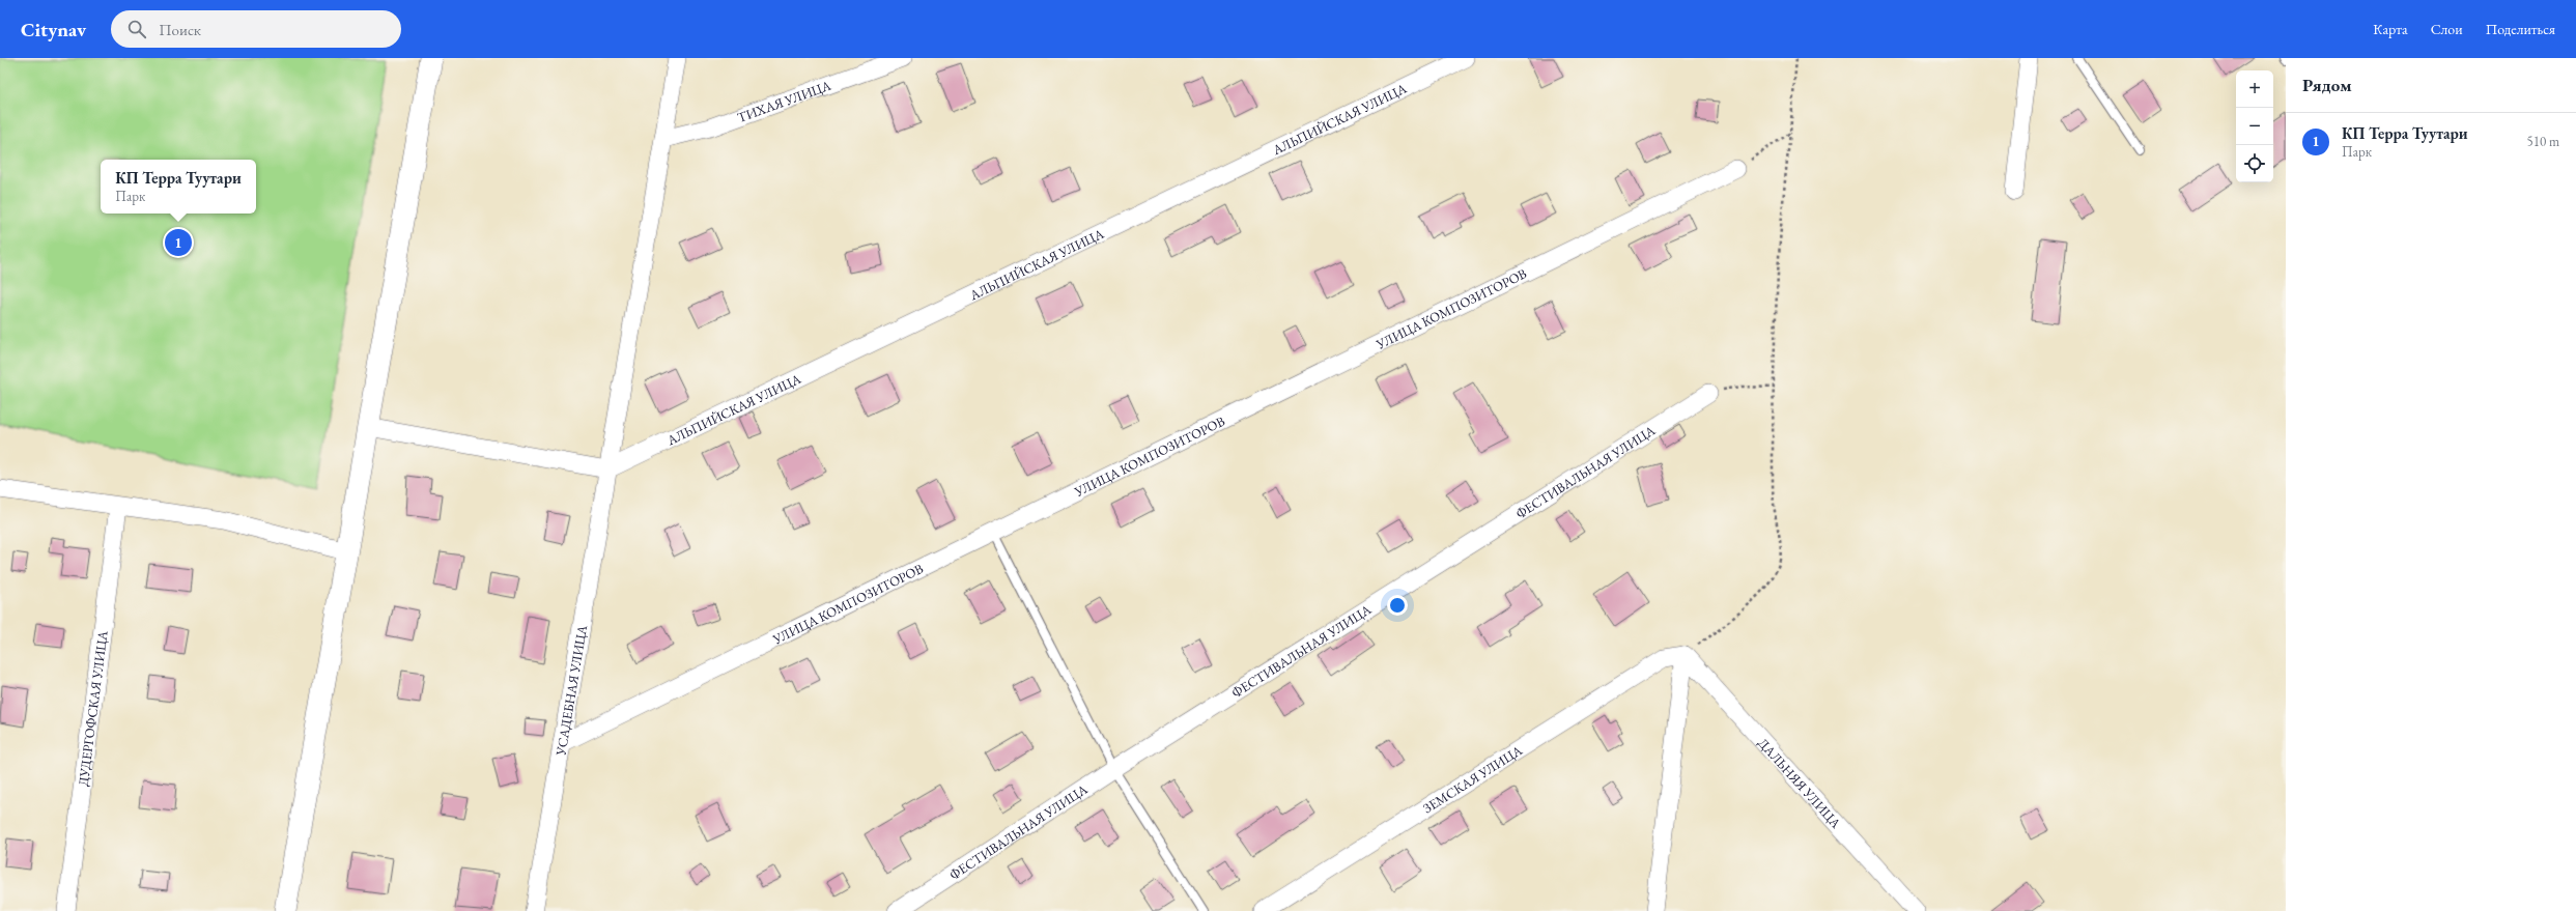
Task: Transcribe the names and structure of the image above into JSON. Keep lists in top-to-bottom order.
{
  "streets": {
    "street": [
      "ТИХАЯ УЛИЦА",
      "АЛЬПИЙСКАЯ УЛИЦА",
      "УЛИЦА КОМПОЗИТОРОВ",
      "ФЕСТИВАЛЬНАЯ УЛИЦА",
      "УСАДЕБНАЯ УЛИЦА",
      "ДУДЕРГОФСКАЯ УЛИЦА",
      "ЗЕМСКАЯ УЛИЦА",
      "ДАЛЬНЯЯ УЛИЦА"
    ]
  },
  "crossings": [
    ["ТИХАЯ УЛИЦА", "УСАДЕБНАЯ УЛИЦА"],
    ["АЛЬПИЙСКАЯ УЛИЦА", "УСАДЕБНАЯ УЛИЦА"],
    ["УЛИЦА КОМПОЗИТОРОВ", "УСАДЕБНАЯ УЛИЦА"],
    ["ЗЕМСКАЯ УЛИЦА", "ДАЛЬНЯЯ УЛИЦА"]
  ],
  "page": {
    "header": "Citynav",
    "search": "Поиск",
    "nav": ["Карта", "Слои", "Поделиться"],
    "heading": "Рядом",
    "map_buttons": ["+", "−"],
    "list": [
      {
        "mark": "1",
        "name": "КП Терра Туутари",
        "note": "Парк",
        "value": "510 m"
      }
    ],
    "popup": ["КП Терра Туутари", "Парк"],
    "pins": "1"
  }
}
